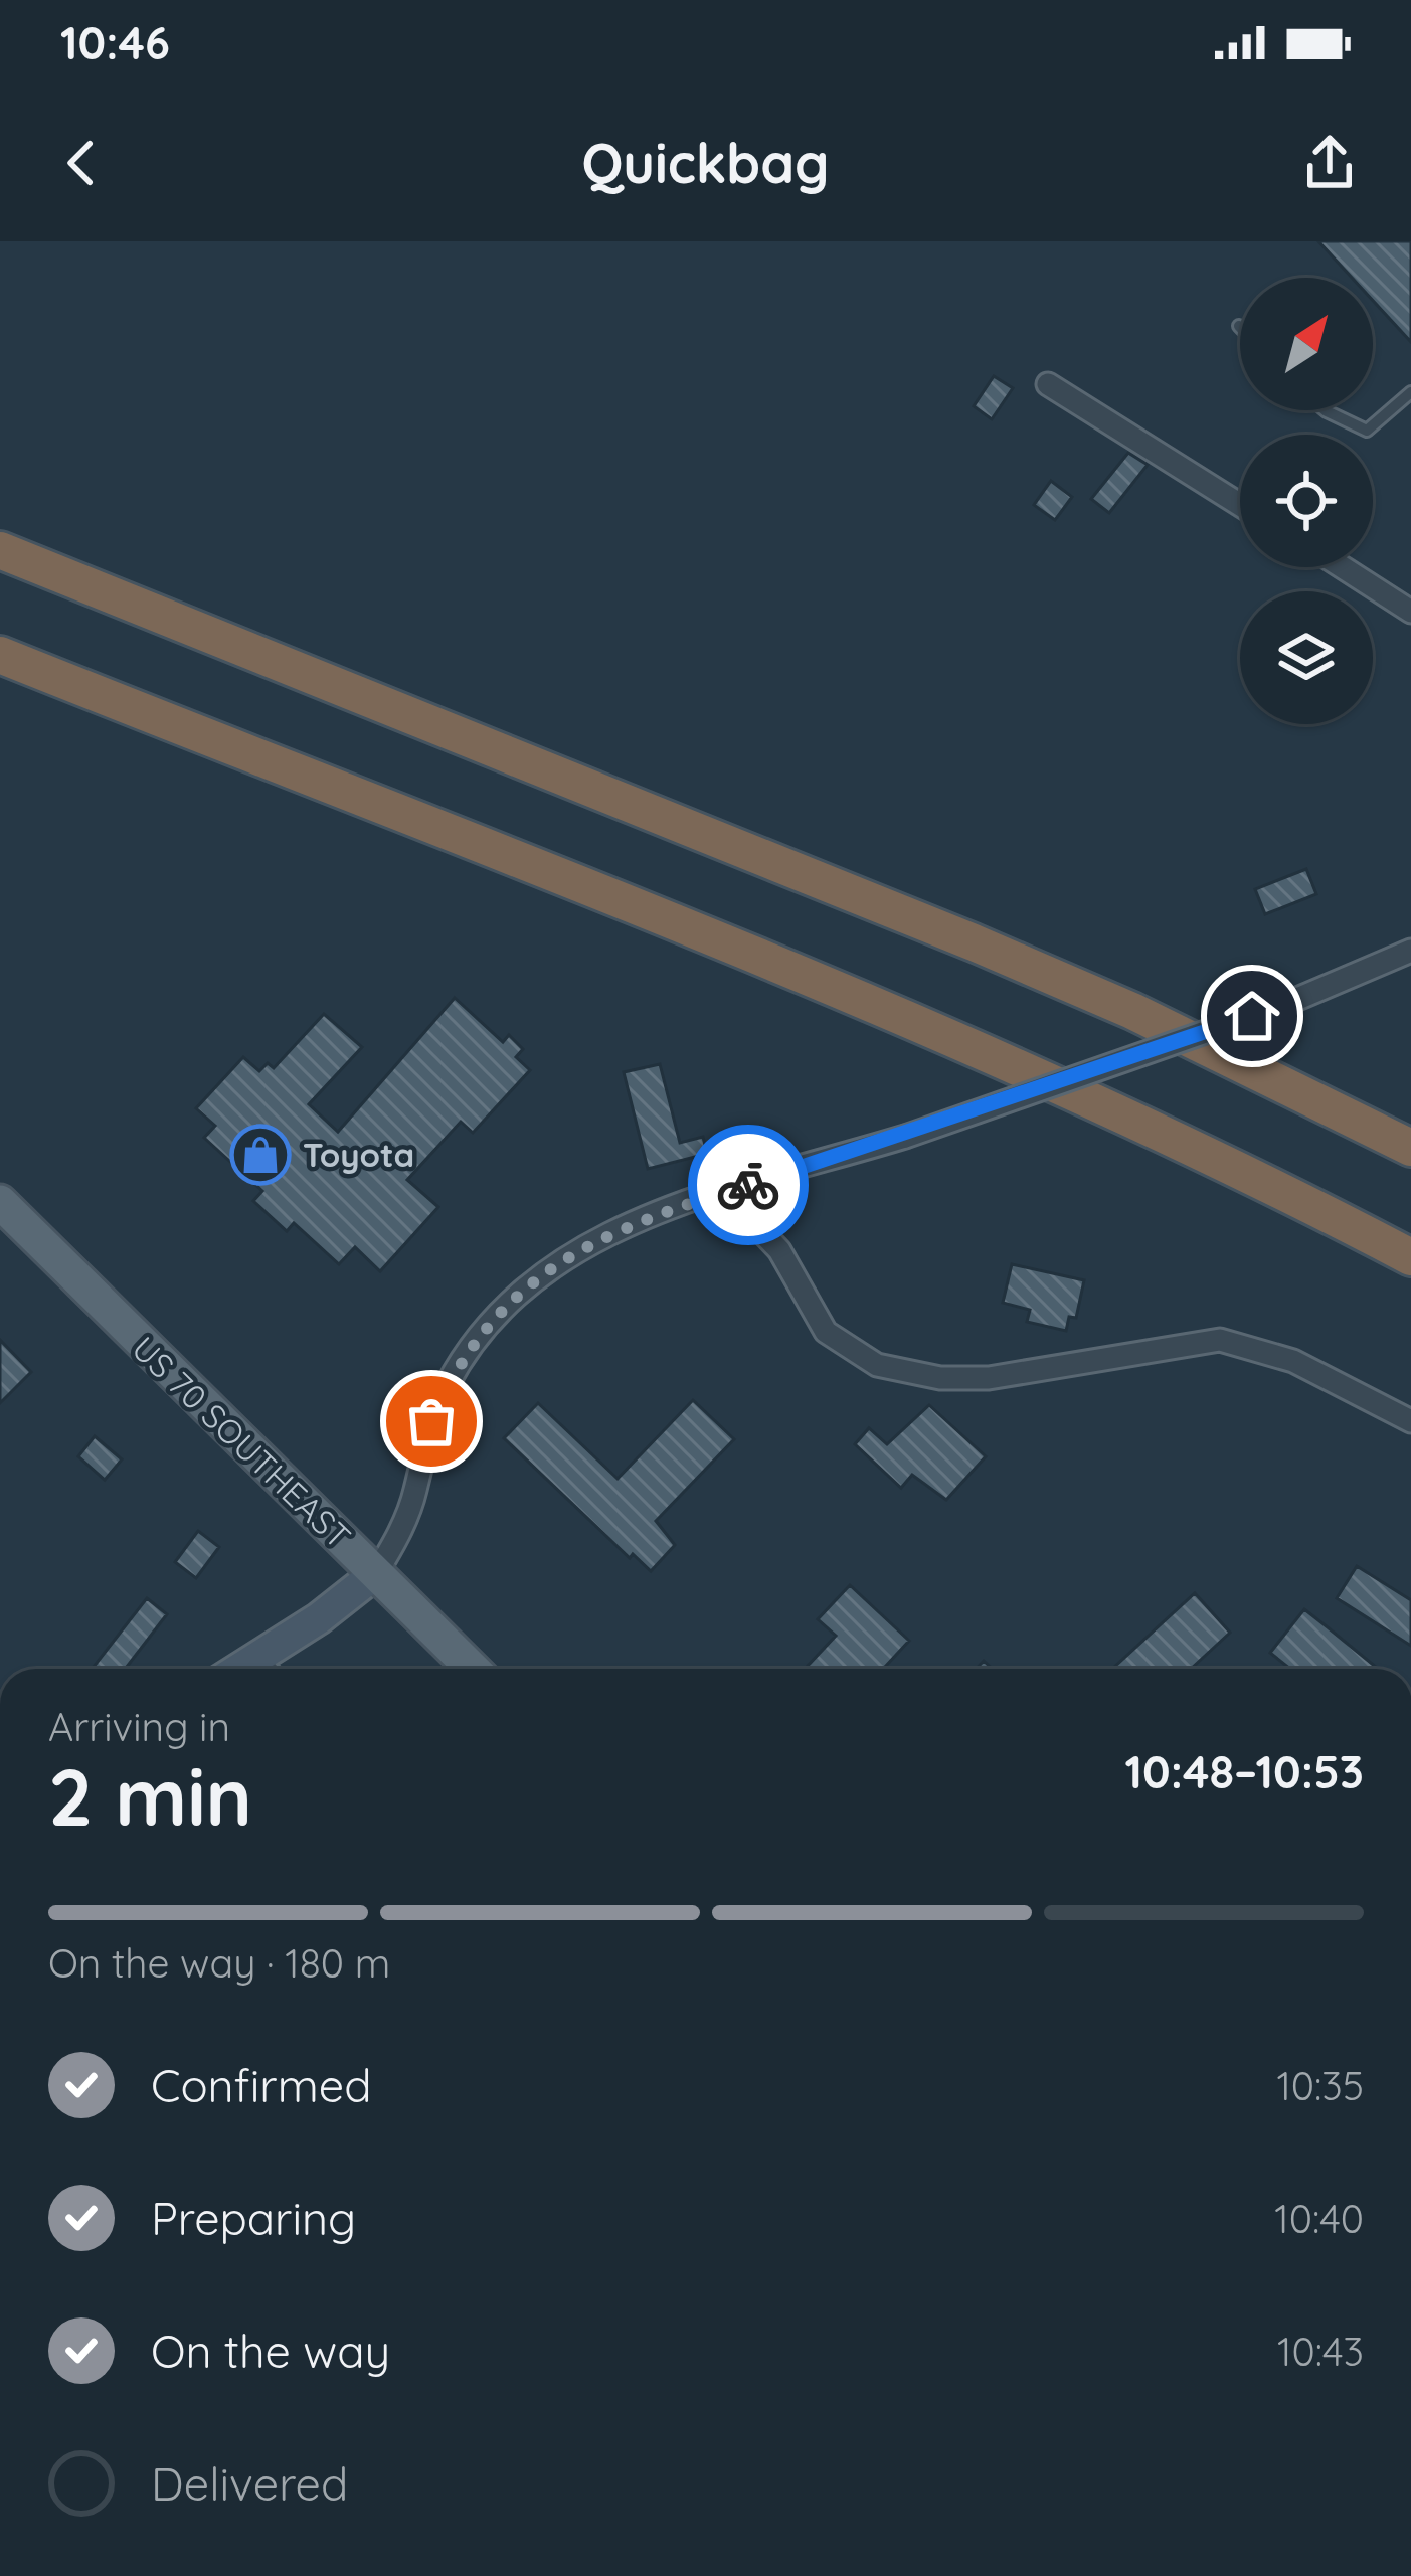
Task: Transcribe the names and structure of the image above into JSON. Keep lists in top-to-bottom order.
{
  "streets": {
    "main road": ["US 70 SOUTHEAST"]
  },
  "places": {
    "shop": ["Toyota"]
  },
  "north": "top right",
  "page": {
    "status": "10:46",
    "header": "Quickbag",
    "heading": ["2 min", "Arriving in", "10:48–10:53"],
    "bar": "On the way · 180 m",
    "list": [
      ["Confirmed", "10:35"],
      ["Preparing", "10:40"],
      ["On the way", "10:43"],
      "Delivered"
    ]
  }
}
